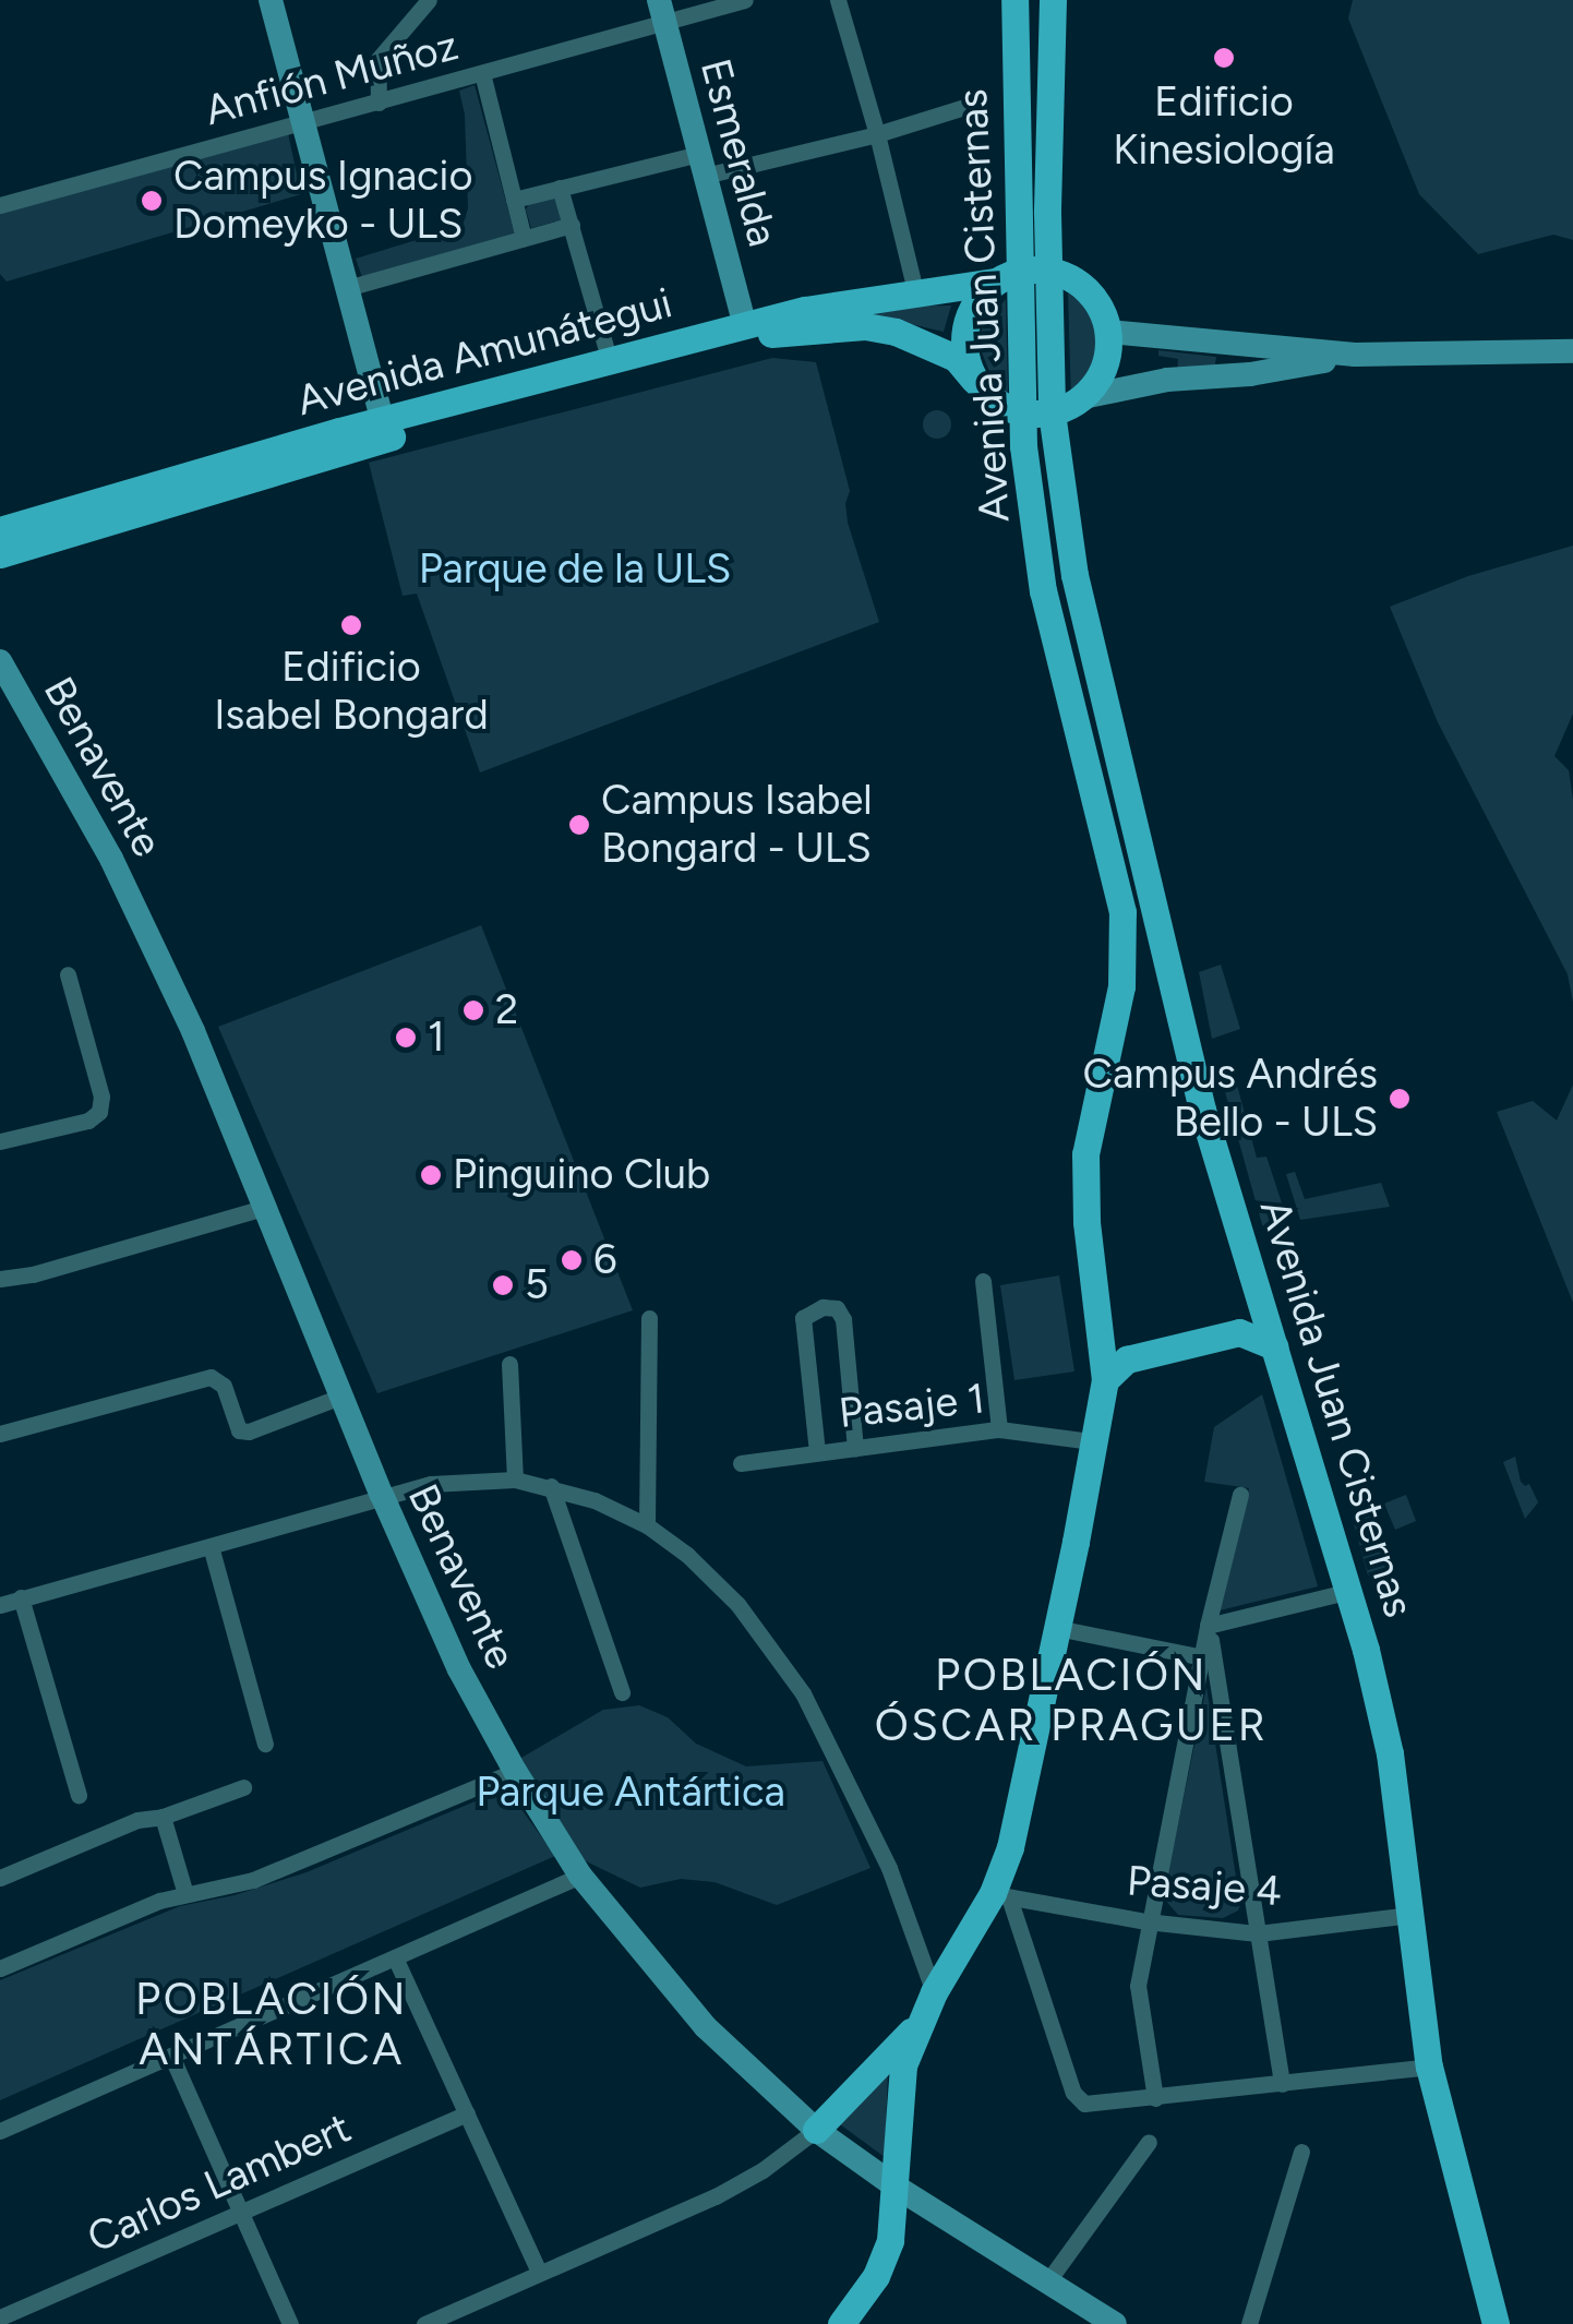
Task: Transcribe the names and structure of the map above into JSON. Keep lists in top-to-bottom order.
{
  "streets": {
    "main road": [
      "Esmeralda",
      "Avenida Juan Cisternas",
      "Avenida Amunátegui",
      "Benavente"
    ],
    "street": [
      "Anfión Muñoz",
      "Pasaje 1",
      "Pasaje 4",
      "Carlos Lambert"
    ]
  },
  "crossings": [
    ["Anfión Muñoz", "Esmeralda"],
    ["Esmeralda", "Avenida Amunátegui"],
    ["Avenida Juan Cisternas", "Avenida Amunátegui"],
    ["Avenida Juan Cisternas", "Benavente"],
    ["Avenida Juan Cisternas", "Pasaje 1"],
    ["Avenida Juan Cisternas", "Pasaje 4"]
  ],
  "districts": ["POBLACIÓN ÓSCAR PRAGUER", "POBLACIÓN ANTÁRTICA"],
  "parks": ["Parque de la ULS", "Parque Antártica"],
  "places": [
    "Edificio Kinesiología",
    "Campus Ignacio Domeyko - ULS",
    "Edificio Isabel Bongard",
    "Campus Isabel Bongard - ULS",
    "2",
    "1",
    "Campus Andrés Bello - ULS",
    "Pinguino Club",
    "6",
    "5"
  ]
}
